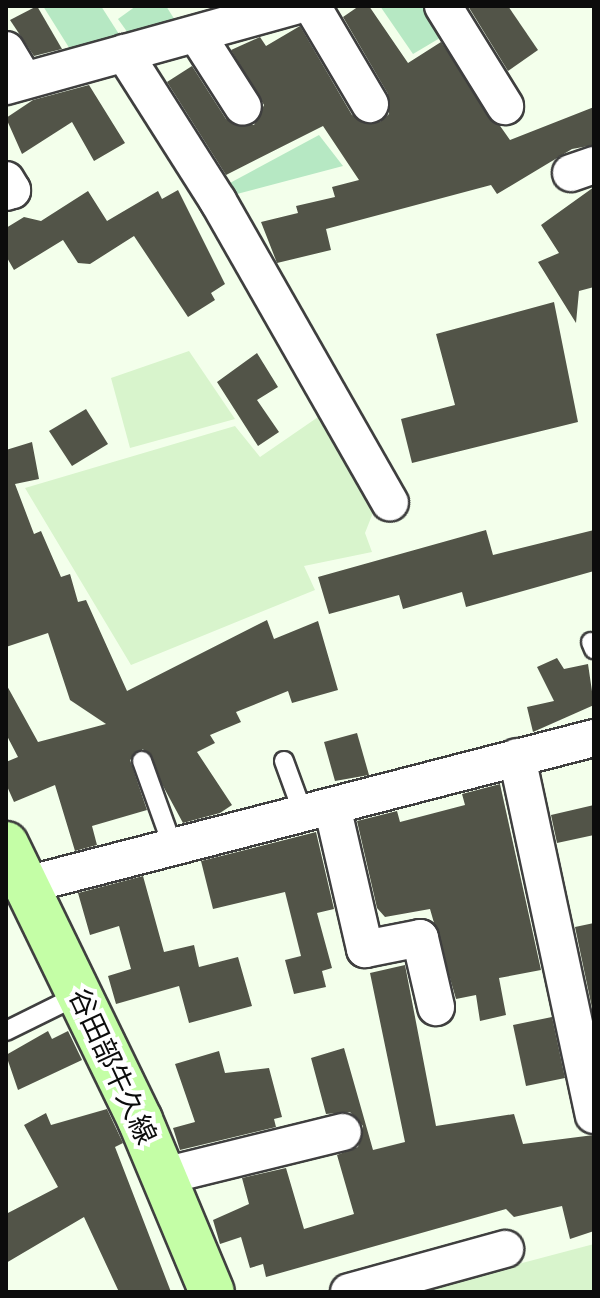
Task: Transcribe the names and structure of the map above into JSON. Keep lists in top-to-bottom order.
{
  "streets": {
    "main road": ["谷田部牛久線"]
  }
}
